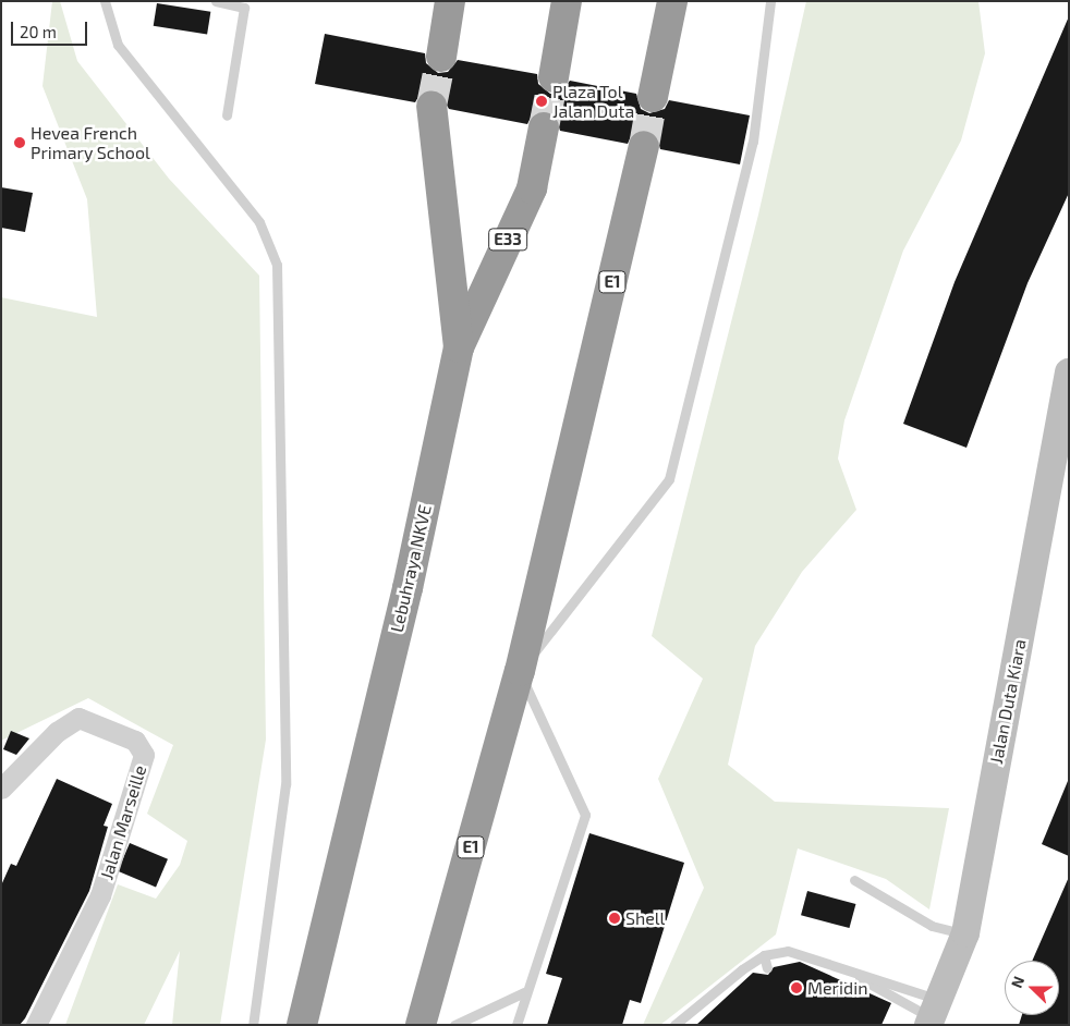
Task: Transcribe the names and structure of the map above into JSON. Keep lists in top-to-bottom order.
{
  "streets": {
    "highway": ["E33", "E1", "Lebuhraya NKVE"],
    "main road": ["Jalan Duta Kiara"],
    "street": ["Jalan Marseille"]
  },
  "crossings": [
    ["E33", "Lebuhraya NKVE"]
  ],
  "places": [
    "Plaza Tol Jalan Duta",
    "Hevea French Primary School",
    "Shell",
    "Meridin"
  ],
  "scale_bar": "20 m",
  "north": "left"
}
